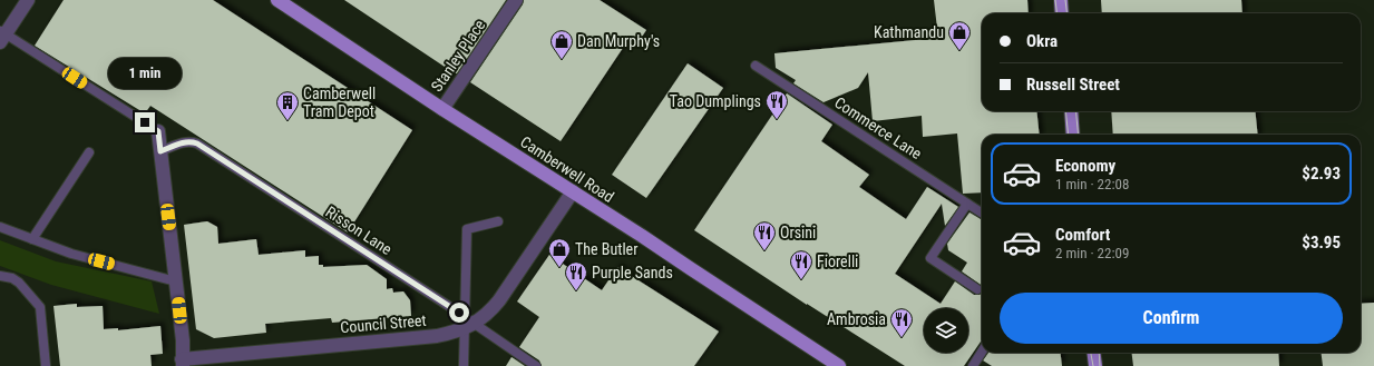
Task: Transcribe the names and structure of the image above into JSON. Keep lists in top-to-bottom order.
{
  "streets": {
    "main road": ["Camberwell Road"],
    "street": ["Stanley Place", "Council Street"],
    "lane": ["Commerce Lane", "Risson Lane"]
  },
  "crossings": [
    ["Stanley Place", "Camberwell Road"],
    ["Camberwell Road", "Council Street"],
    ["Risson Lane", "Council Street"]
  ],
  "places": {
    "shop": ["Kathmandu", "Dan Murphy's", "The Butler"],
    "restaurant": [
      "Tao Dumplings",
      "Orsini",
      "Fiorelli",
      "Purple Sands",
      "Ambrosia"
    ],
    "building": ["Camberwell Tram Depot"]
  },
  "page": {
    "banner": ["Okra", "Russell Street"],
    "bubble": "1 min",
    "list": [
      {
        "name": "Economy",
        "note": "1 min · 22:08",
        "value": "$2.93"
      },
      {
        "name": "Comfort",
        "note": "2 min · 22:09",
        "value": "$3.95"
      }
    ],
    "buttons": "Confirm"
  }
}
